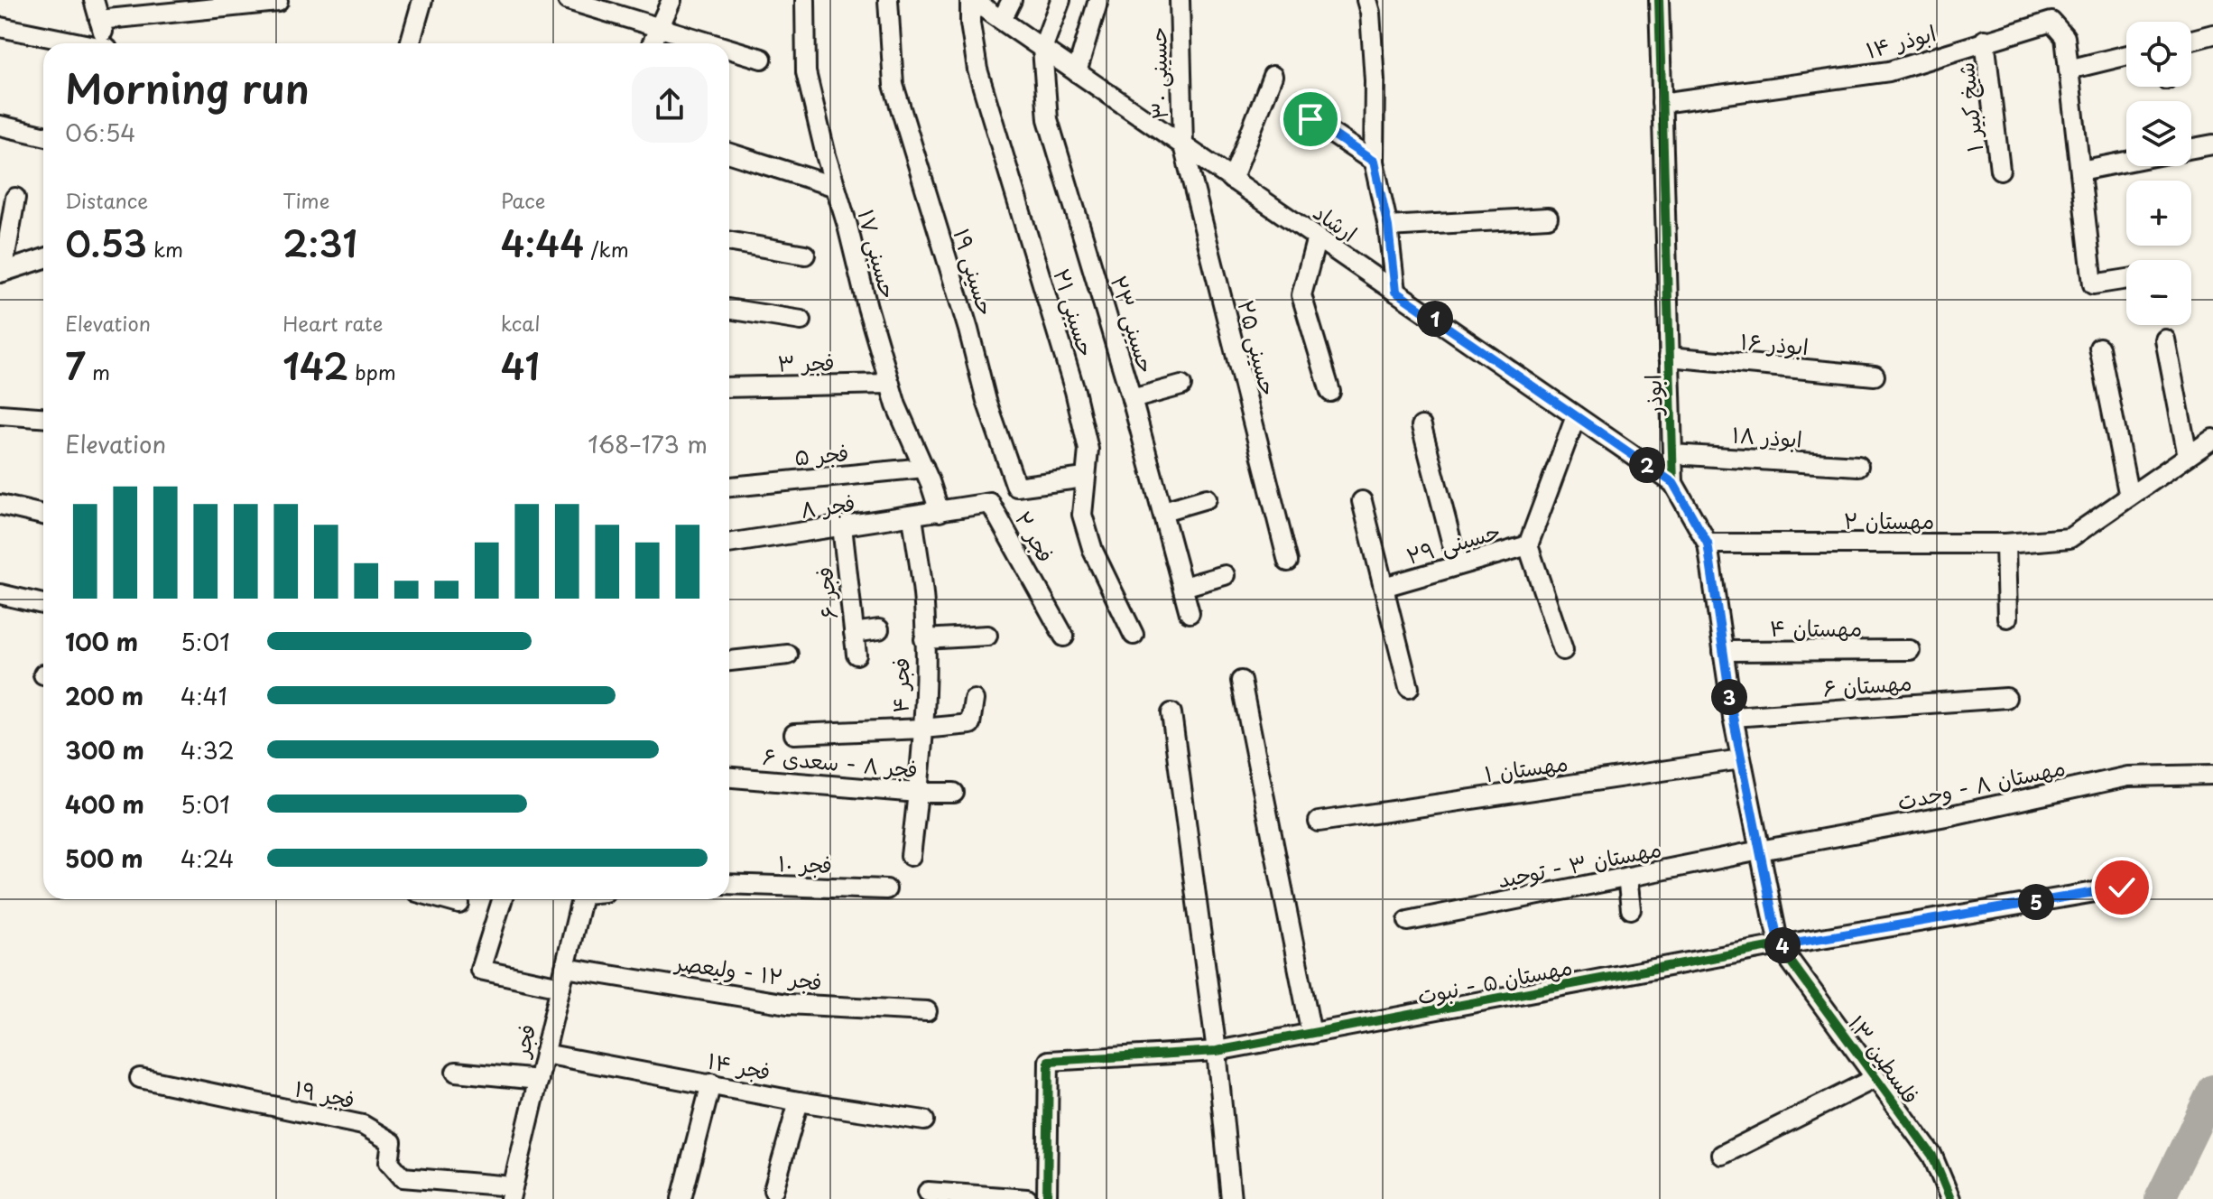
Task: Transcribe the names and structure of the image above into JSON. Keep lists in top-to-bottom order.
{
  "streets": {
    "street": [
      "ابوذر ۱۴",
      "حسینی ۳۰",
      "شیخ کبیر ۱",
      "ارشاد",
      "حسینی ۱۷",
      "حسینی ۱۹",
      "حسینی ۲۱",
      "حسینی ۲۳",
      "ابوذر ۱۶",
      "حسینی ۲۵",
      "فجر ۳",
      "ابوذر",
      "ابوذر ۱۸",
      "فجر ۵",
      "فجر ۸",
      "مهستان ۲",
      "فجر ۲",
      "حسینی ۲۹",
      "فجر ۶",
      "مهستان ۴",
      "مهستان ۶",
      "فجر ۴",
      "فجر ۸ - سعدی ۶",
      "مهستان ۱",
      "مهستان ۸ - وحدت",
      "فجر ۱۰",
      "مهستان ۳ - توحید",
      "فجر ۱۲ - ولیعصر",
      "مهستان ۵ - نبوت",
      "فجر",
      "فلسطین ۱۳",
      "فجر ۱۴",
      "فجر ۱۹"
    ]
  },
  "crossings": [
    ["ابوذر ۱۴", "شیخ کبیر ۱"],
    ["ابوذر ۱۴", "ابوذر"],
    ["حسینی ۳۰", "ارشاد"],
    ["حسینی ۳۰", "حسینی ۲۵"],
    ["ارشاد", "حسینی ۲۱"],
    ["ارشاد", "حسینی ۲۳"],
    ["ارشاد", "حسینی ۲۵"],
    ["ارشاد", "ابوذر"],
    ["ارشاد", "حسینی ۲۹"],
    ["حسینی ۱۷", "فجر ۳"],
    ["حسینی ۱۷", "فجر ۵"],
    ["حسینی ۱۷", "فجر ۸"],
    ["حسینی ۱۷", "فجر ۲"],
    ["حسینی ۱۹", "حسینی ۲۱"],
    ["ابوذر ۱۶", "ابوذر"],
    ["ابوذر", "ابوذر ۱۸"],
    ["ابوذر", "مهستان ۲"],
    ["ابوذر", "مهستان ۴"],
    ["ابوذر", "مهستان ۶"],
    ["ابوذر", "مهستان ۱"],
    ["ابوذر", "مهستان ۸ - وحدت"],
    ["ابوذر", "مهستان ۳ - توحید"],
    ["ابوذر", "مهستان ۵ - نبوت"],
    ["ابوذر", "فلسطین ۱۳"],
    ["فجر ۸", "فجر ۲"],
    ["فجر ۸", "فجر ۶"],
    ["فجر ۸", "فجر ۴"],
    ["فجر ۴", "فجر ۸ - سعدی ۶"],
    ["مهستان ۸ - وحدت", "مهستان ۳ - توحید"],
    ["فجر ۱۲ - ولیعصر", "فجر"],
    ["مهستان ۵ - نبوت", "فلسطین ۱۳"],
    ["فجر", "فجر ۱۴"],
    ["فجر", "فجر ۱۹"]
  ],
  "page": {
    "map_buttons": ["+", "−"],
    "heading": ["Morning run", "06:54"],
    "stats": [
      ["Distance", "0.53 km"],
      ["Time", "2:31"],
      ["Pace", "4:44 /km"],
      ["Elevation", "7 m"],
      ["Heart rate", "142 bpm"],
      ["kcal", "41"]
    ],
    "pins": [
      "1",
      "2",
      "3",
      "5",
      "4"
    ],
    "chart": ["Elevation", "168–173 m"],
    "list": [
      {
        "name": "100 m",
        "note": "5:01"
      },
      {
        "name": "200 m",
        "note": "4:41"
      },
      {
        "name": "300 m",
        "note": "4:32"
      },
      {
        "name": "400 m",
        "note": "5:01"
      },
      {
        "name": "500 m",
        "note": "4:24"
      }
    ]
  }
}
